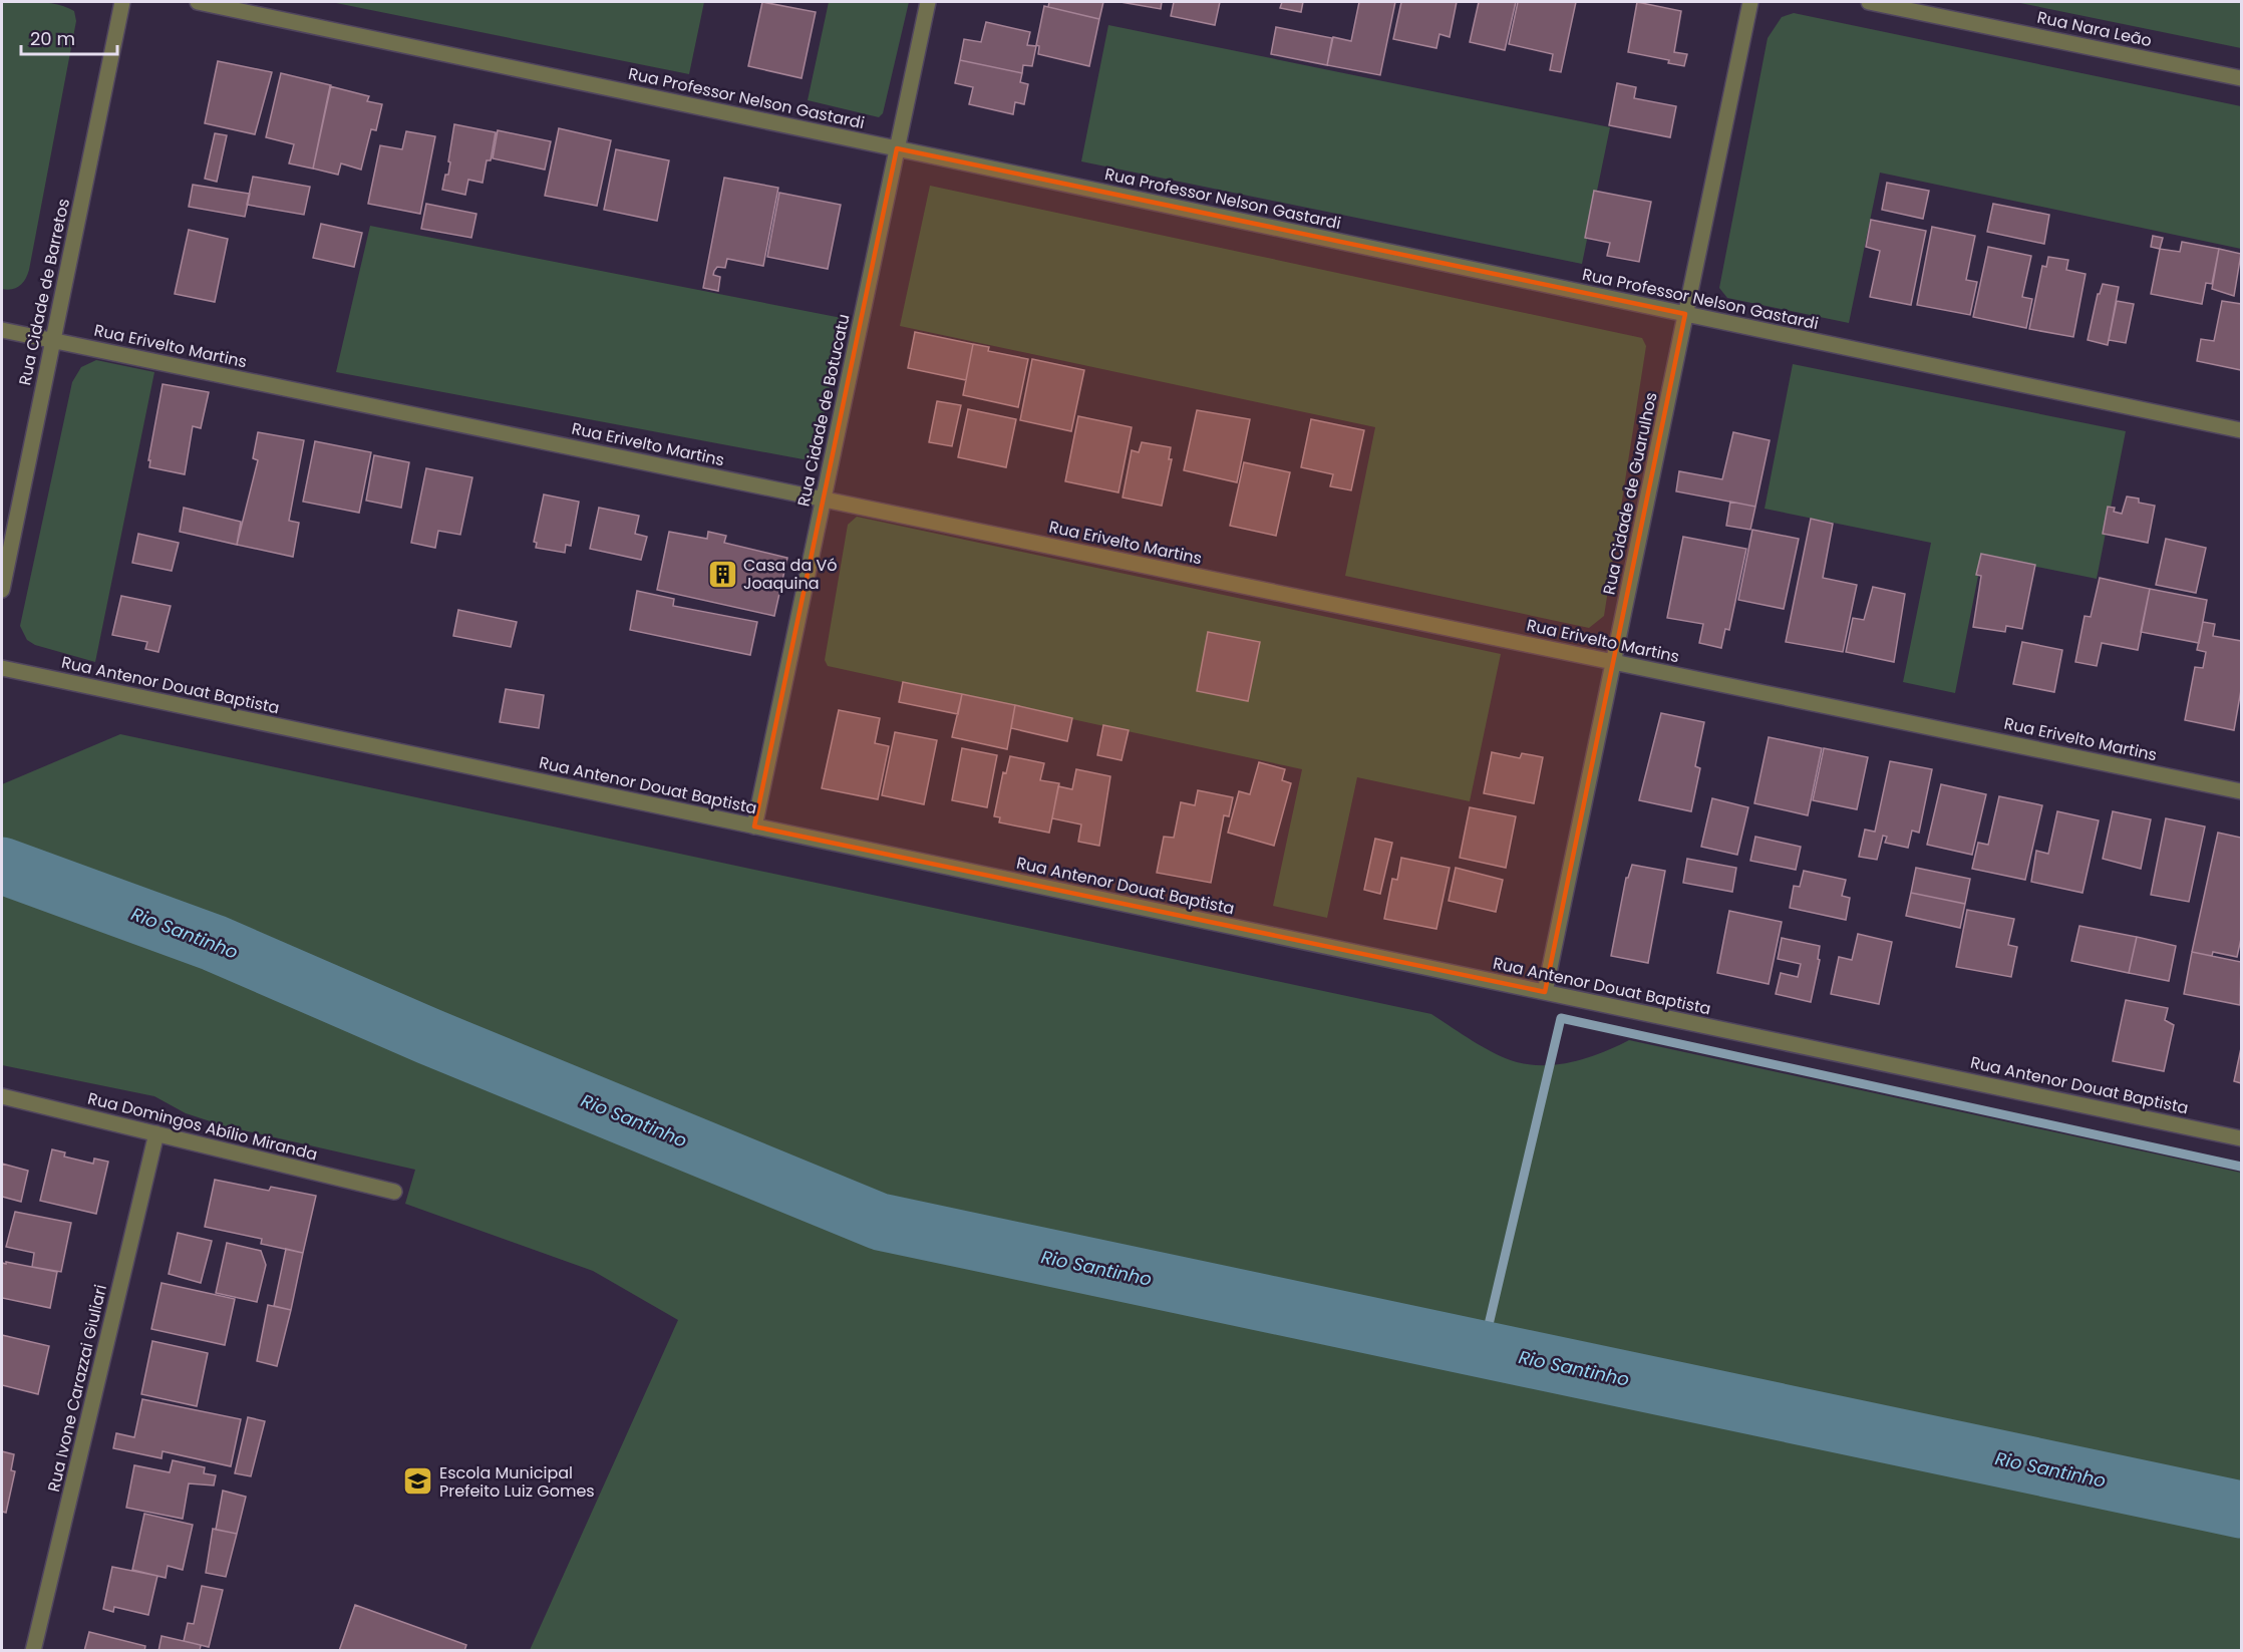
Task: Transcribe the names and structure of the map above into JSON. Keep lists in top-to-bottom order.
{
  "streets": {
    "street": [
      "Rua Nara Leão",
      "Rua Professor Nelson Gastardi",
      "Rua Cidade de Barretos",
      "Rua Erivelto Martins",
      "Rua Cidade de Botucatu",
      "Rua Cidade de Guarulhos",
      "Rua Antenor Douat Baptista",
      "Rua Domingos Abílio Miranda",
      "Rua Ivone Carazzai Giuliari"
    ]
  },
  "crossings": [
    ["Rua Professor Nelson Gastardi", "Rua Cidade de Botucatu"],
    ["Rua Professor Nelson Gastardi", "Rua Cidade de Guarulhos"],
    ["Rua Cidade de Barretos", "Rua Erivelto Martins"],
    ["Rua Erivelto Martins", "Rua Cidade de Botucatu"],
    ["Rua Erivelto Martins", "Rua Cidade de Guarulhos"],
    ["Rua Cidade de Botucatu", "Rua Antenor Douat Baptista"],
    ["Rua Cidade de Guarulhos", "Rua Antenor Douat Baptista"],
    ["Rua Domingos Abílio Miranda", "Rua Ivone Carazzai Giuliari"]
  ],
  "water": ["Rio Santinho"],
  "places": {
    "building": ["Casa da Vó Joaquina"],
    "school or university": ["Escola Municipal Prefeito Luiz Gomes"]
  },
  "scale_bar": "20 m"
}
